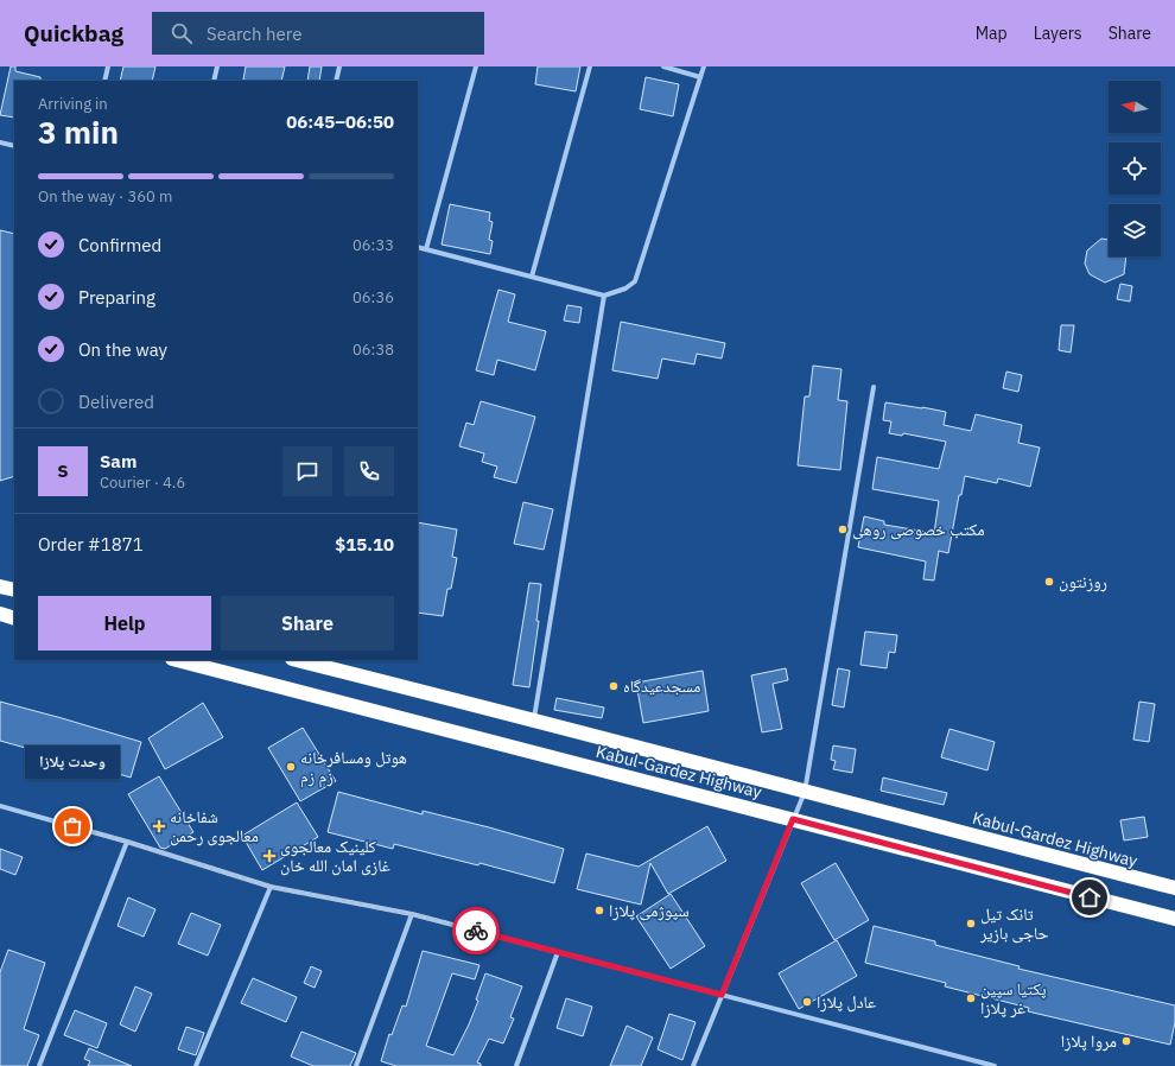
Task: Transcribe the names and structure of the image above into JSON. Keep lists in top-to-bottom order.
{
  "streets": {
    "highway": ["Kabul-Gardez Highway"]
  },
  "places": {
    "other": [
      "مکتب خصوصی روهی",
      "روزنتون",
      "مسجدعیدگاه",
      "هوتل ومسافرخانه زم زم",
      "وحدت پلازا",
      "سپوژمی پلازا",
      "تانک تیل حاجی بازیر",
      "پکتیا سپین غر پلازا",
      "عادل پلازا",
      "مروا پلازا"
    ],
    "health": ["شفاخانه معالجوی رحمن", "کلینیک معالجوی غازی امان الله خان"]
  },
  "north": "left",
  "page": {
    "header": "Quickbag",
    "search": "Search here",
    "nav": ["Map", "Layers", "Share"],
    "heading": ["3 min", "Arriving in", "06:45–06:50"],
    "panel": [
      "Sam",
      "Courier · 4.6",
      "Order #1871",
      "$15.10"
    ],
    "bar": "On the way · 360 m",
    "list": [
      ["Confirmed", "06:33"],
      ["Preparing", "06:36"],
      ["On the way", "06:38"],
      "Delivered"
    ],
    "round": "S",
    "buttons": ["Help", "Share"],
    "bubble": "وحدت پلازا"
  }
}
